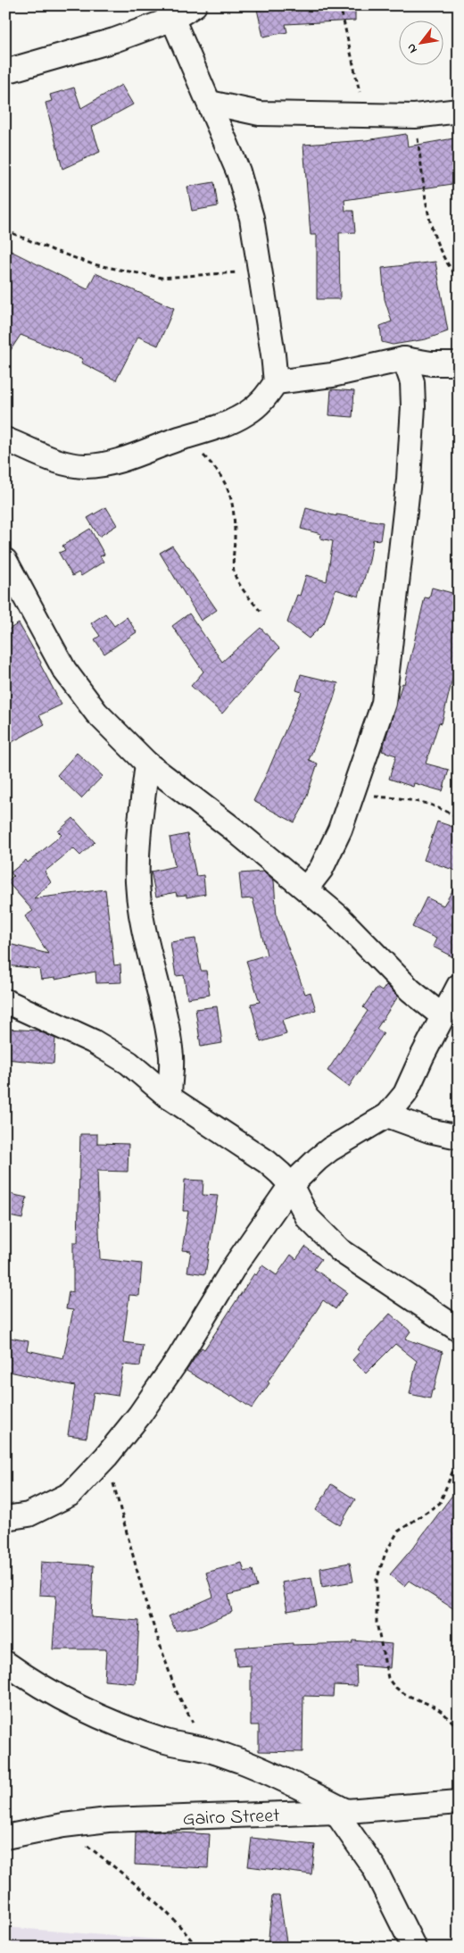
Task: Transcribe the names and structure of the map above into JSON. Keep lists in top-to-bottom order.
{
  "streets": {
    "street": ["Gairo Street"]
  },
  "north": "bottom left"
}
